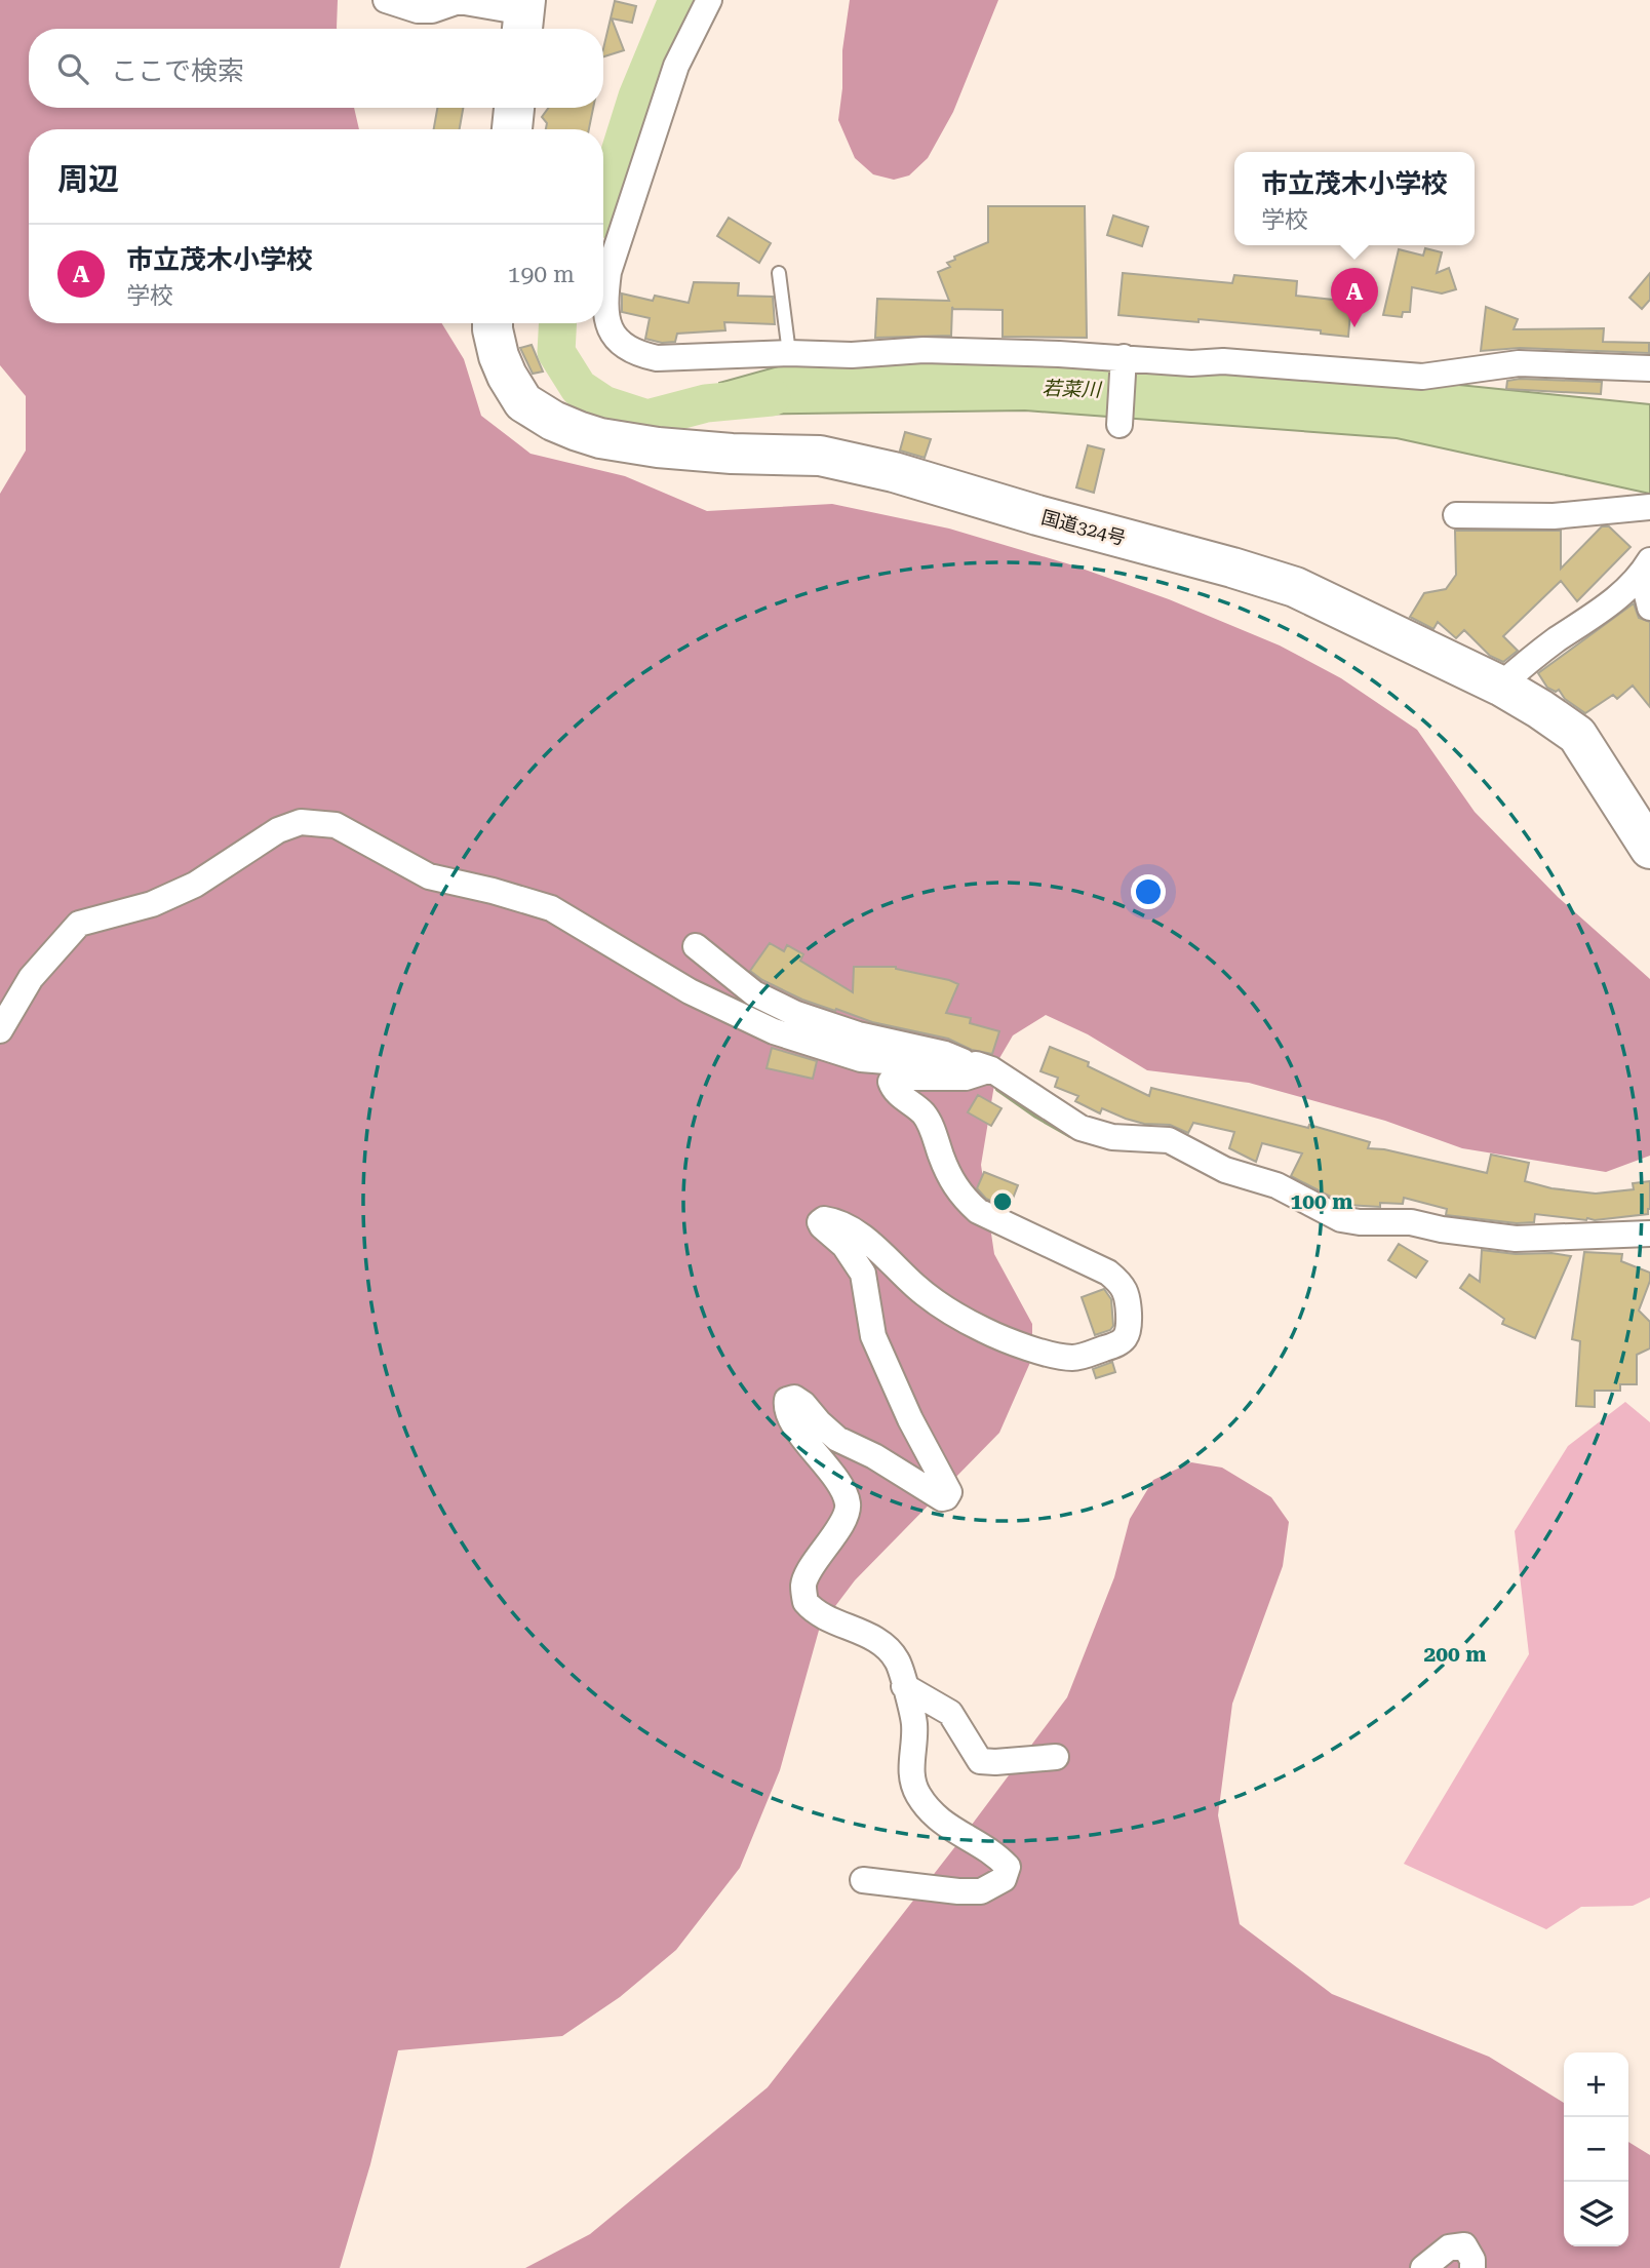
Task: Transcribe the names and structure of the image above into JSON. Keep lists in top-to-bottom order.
{
  "streets": {
    "highway": ["国道324号"]
  },
  "water": ["若菜川"],
  "page": {
    "search": "ここで検索",
    "heading": "周辺",
    "popup": ["市立茂木小学校", "学校"],
    "list": [
      {
        "mark": "A",
        "name": "市立茂木小学校",
        "note": "学校",
        "value": "190 m"
      }
    ],
    "pins": "A",
    "map_buttons": ["+", "−"]
  },
  "rings": ["100 m", "200 m"]
}
